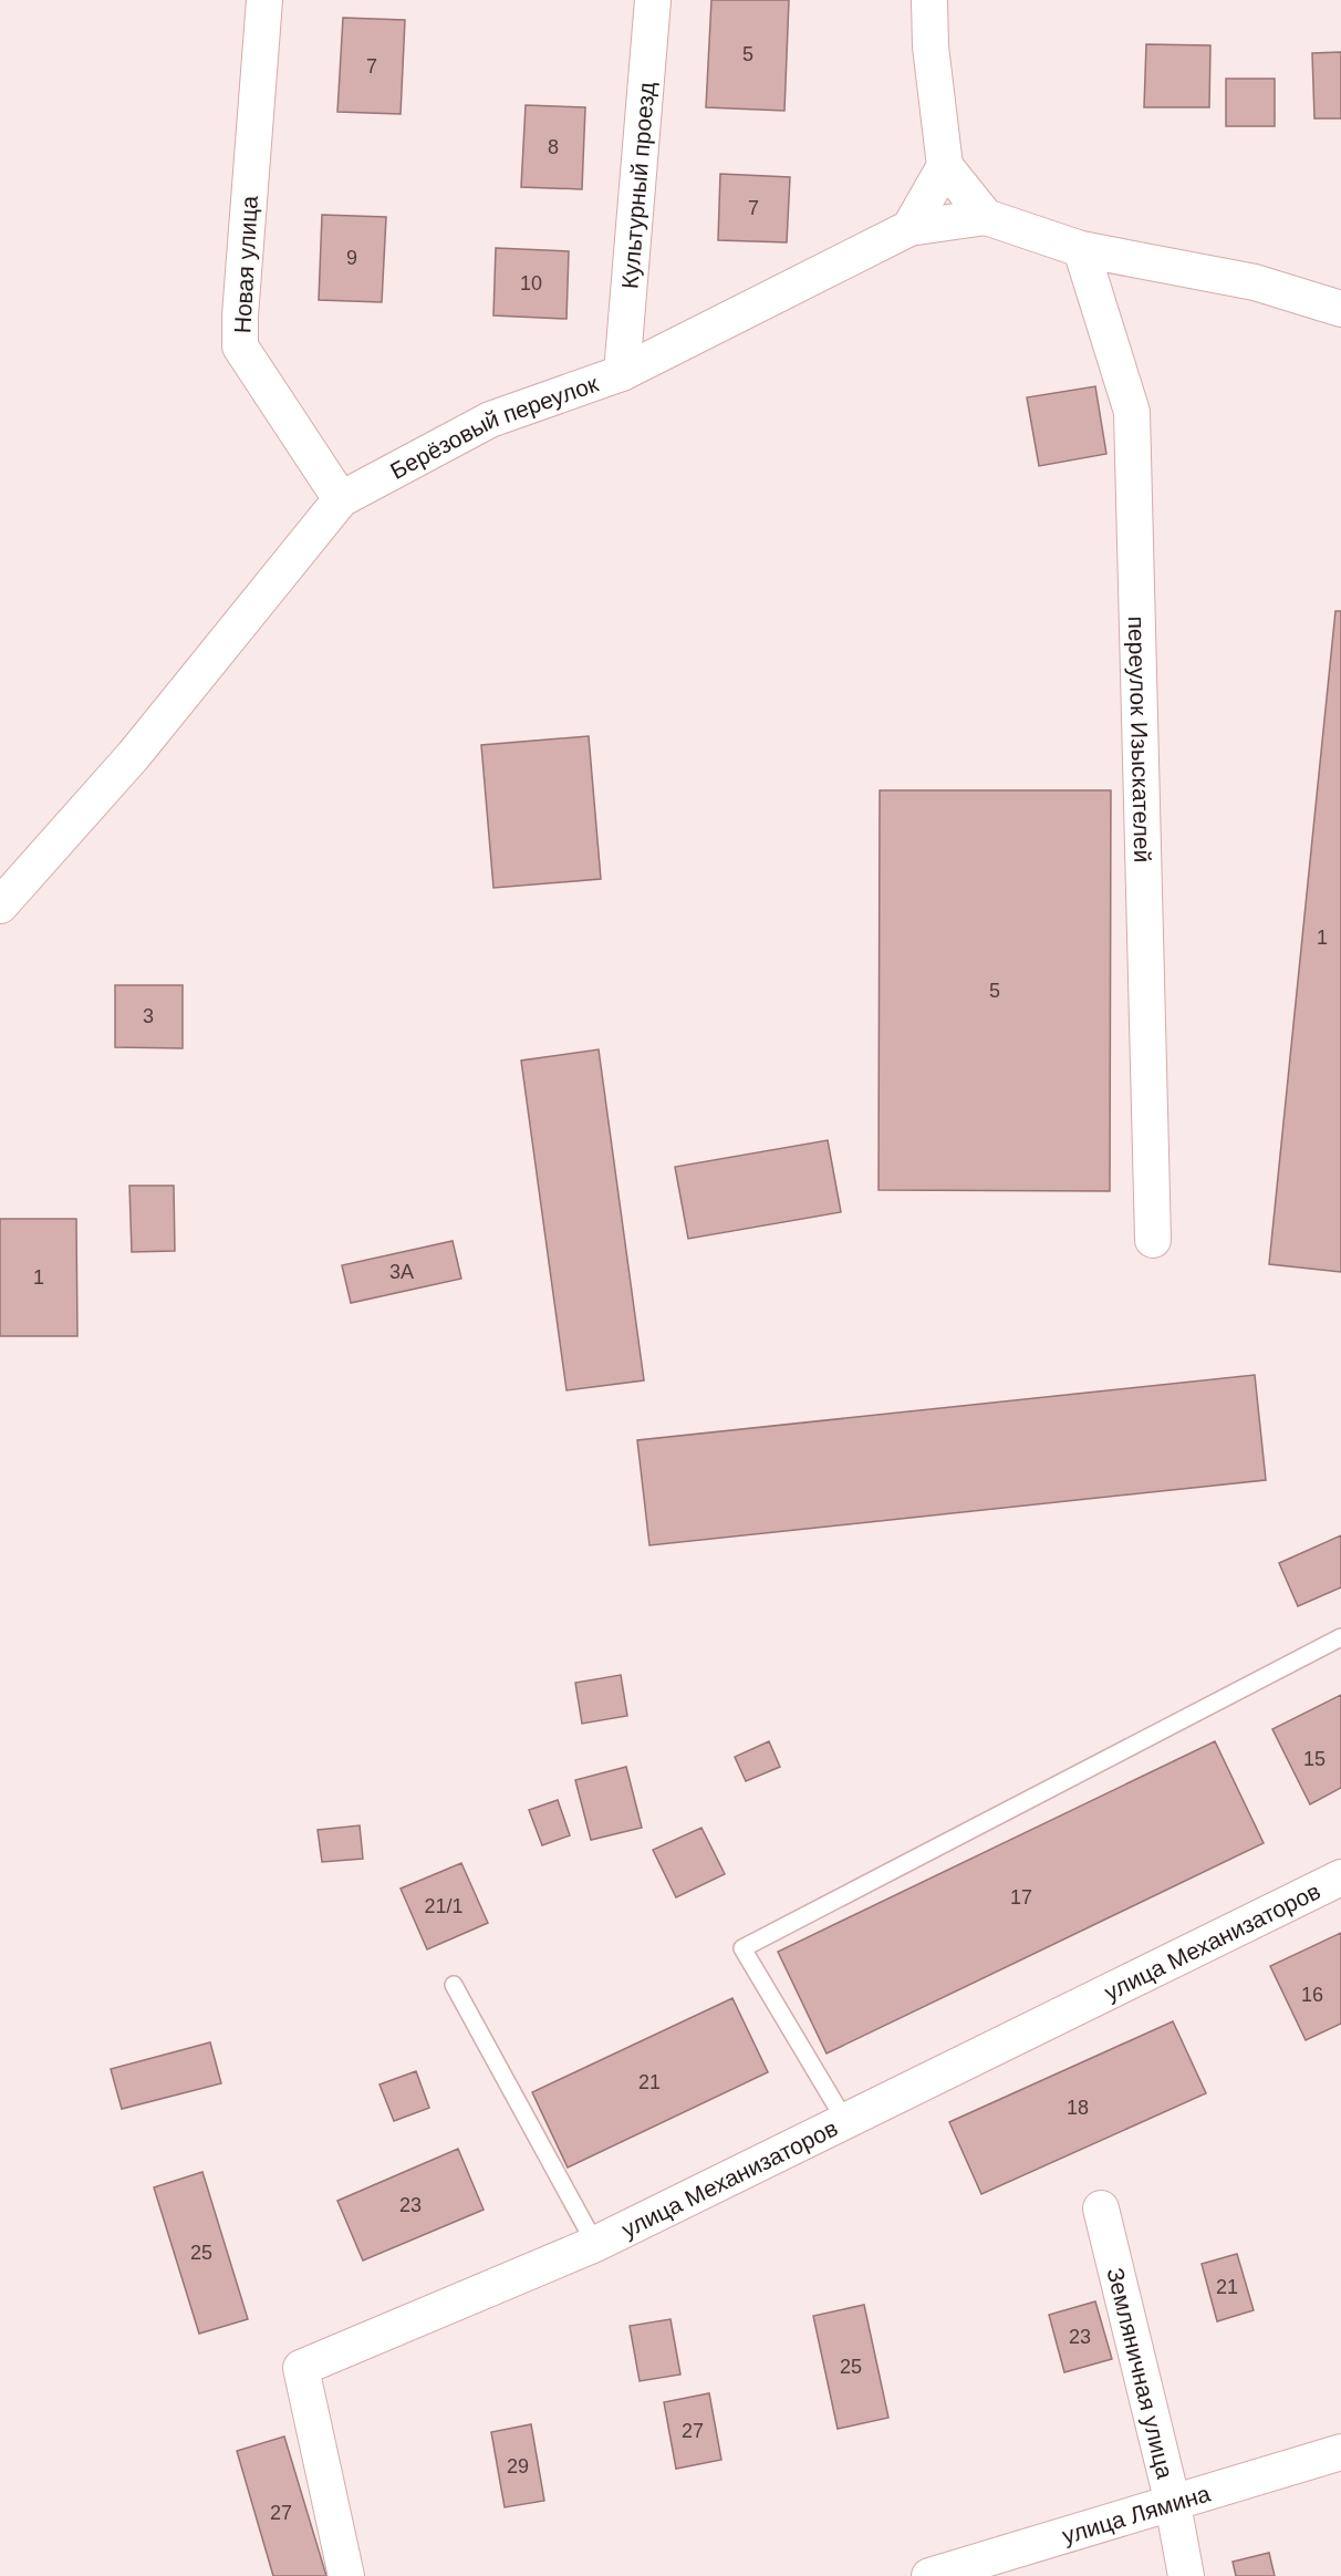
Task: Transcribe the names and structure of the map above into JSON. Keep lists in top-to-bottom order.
{
  "streets": {
    "street": [
      "Культурный проезд",
      "Новая улица",
      "Берёзовый переулок",
      "переулок Изыскателей",
      "улица Механизаторов",
      "Земляничная улица",
      "улица Лямина"
    ]
  },
  "crossings": [
    ["Культурный проезд", "Берёзовый переулок"],
    ["Новая улица", "Берёзовый переулок"],
    ["Земляничная улица", "улица Лямина"]
  ],
  "house_numbers": [
    "5",
    "7",
    "8",
    "7",
    "9",
    "10",
    "1",
    "5",
    "3",
    "3А",
    "1",
    "15",
    "17",
    "21/1",
    "16",
    "21",
    "18",
    "23",
    "25",
    "21",
    "23",
    "25",
    "27",
    "29",
    "27"
  ]
}
